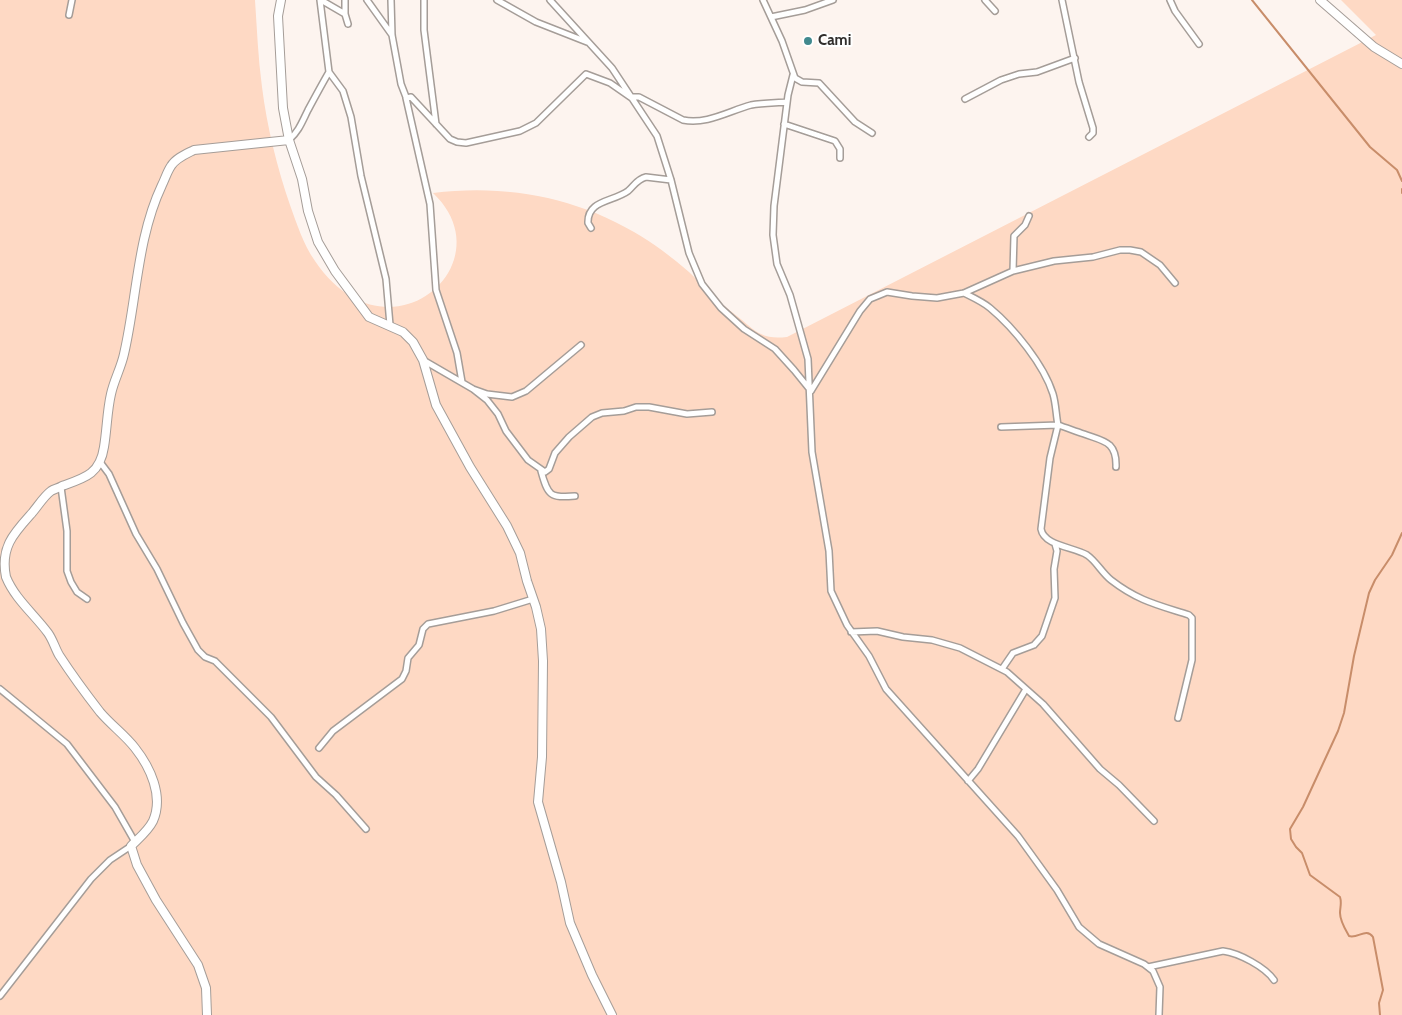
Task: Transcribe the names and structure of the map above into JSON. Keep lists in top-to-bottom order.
{
  "places": ["Cami"]
}
